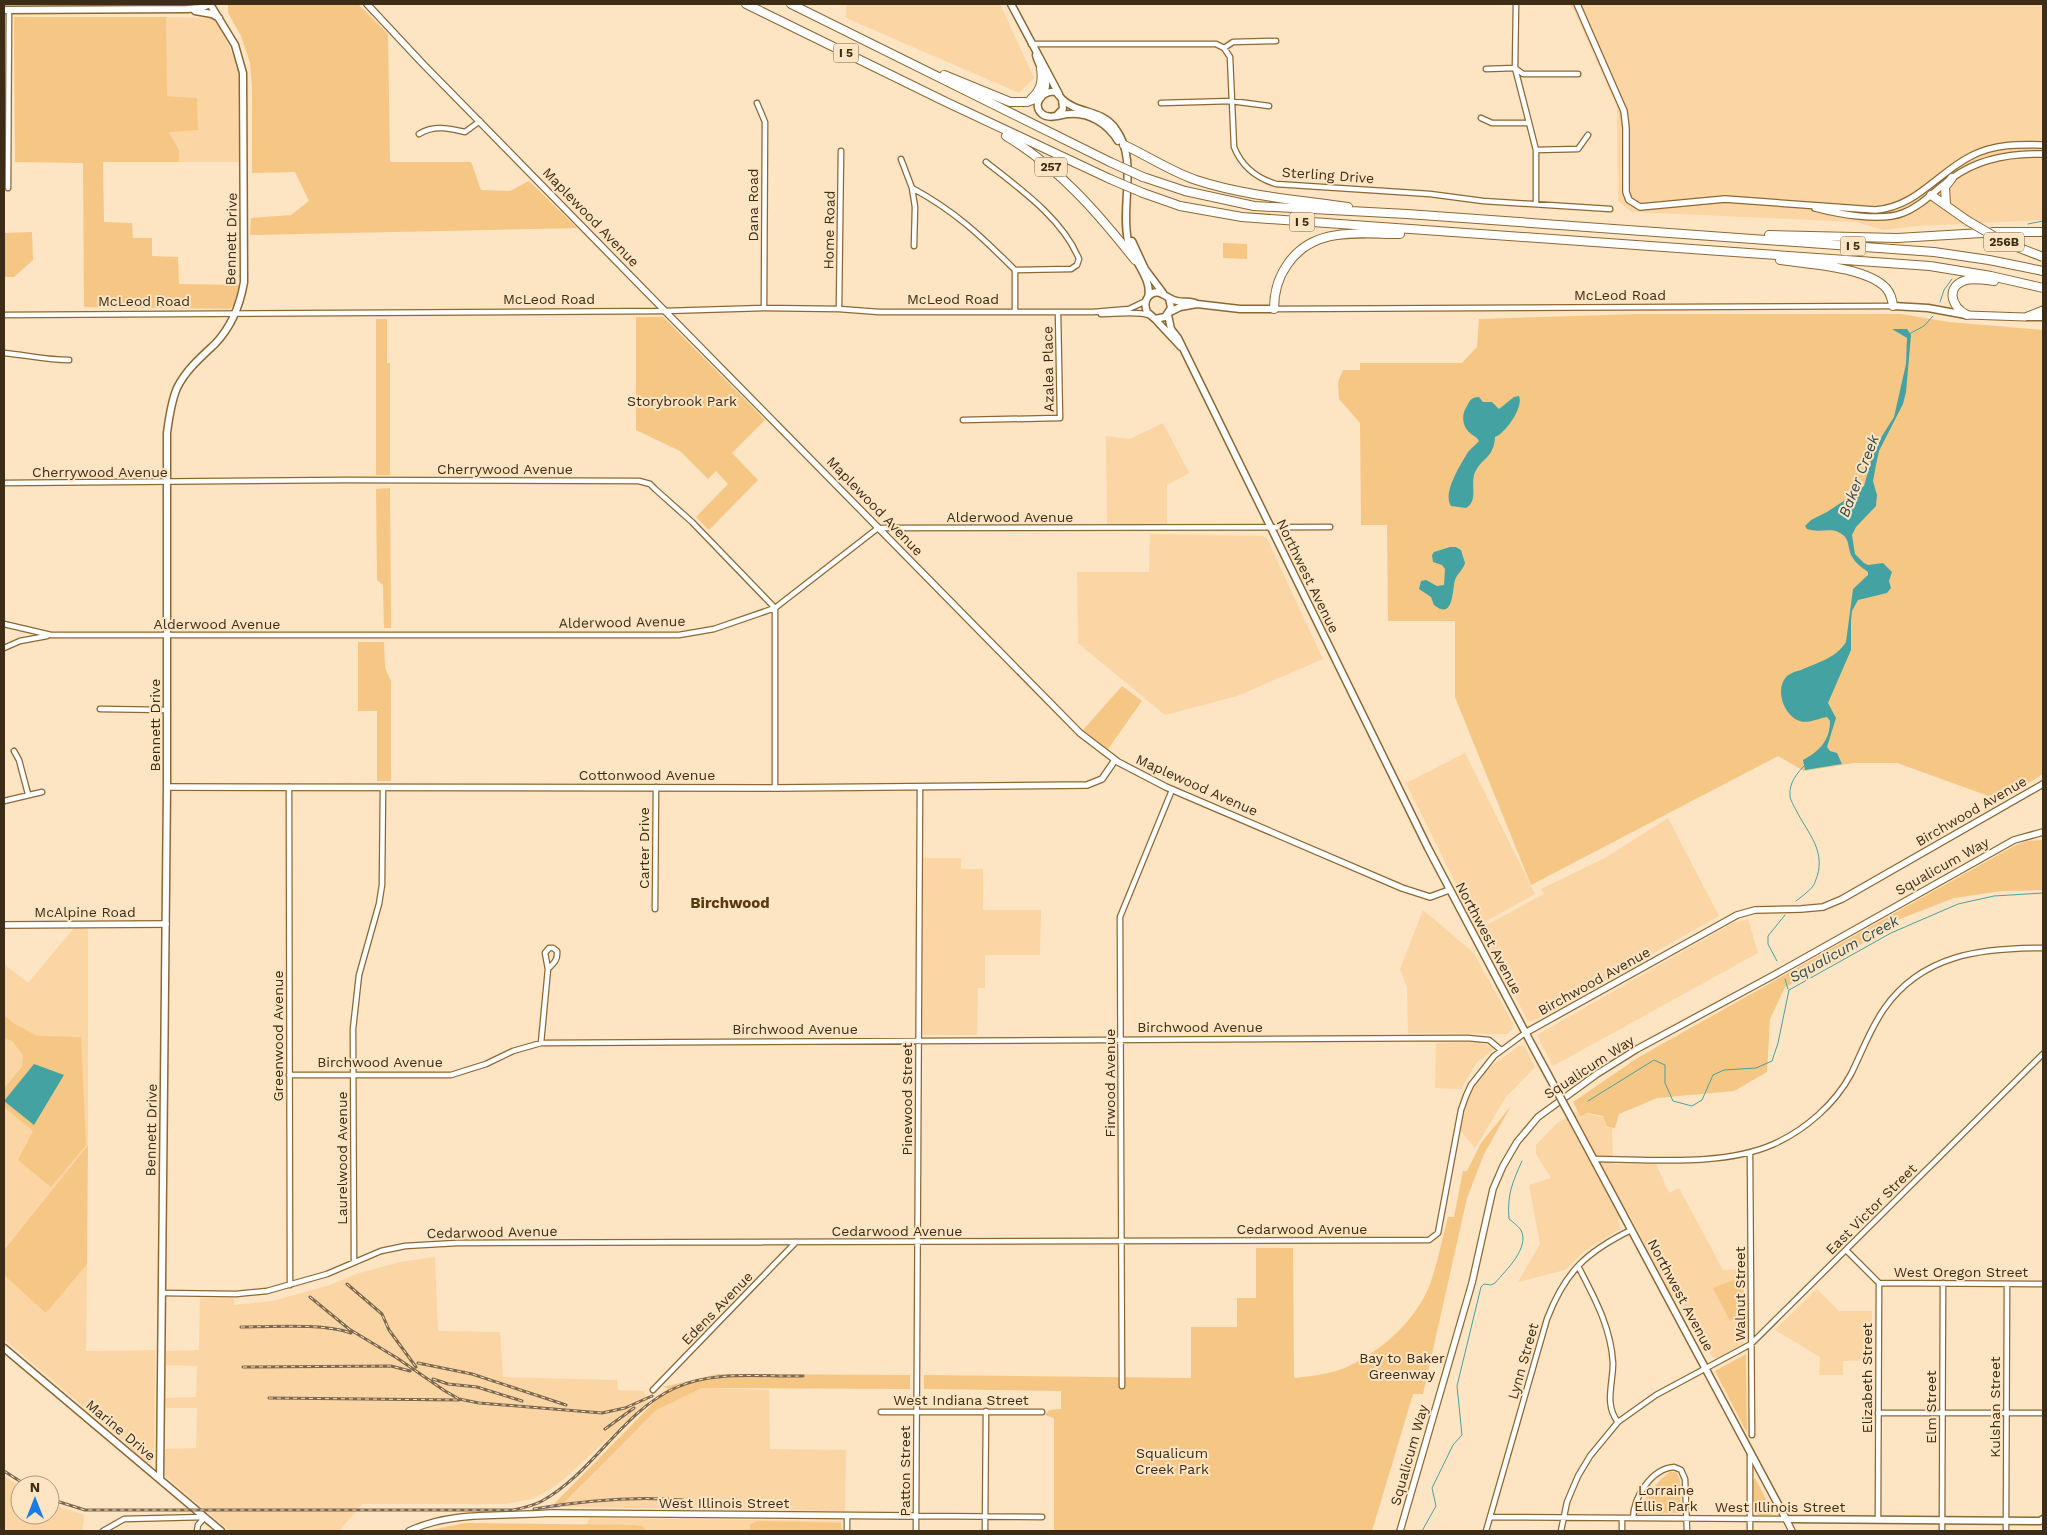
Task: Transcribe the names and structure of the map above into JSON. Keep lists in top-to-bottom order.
{
  "streets": {
    "highway": [
      "I 5",
      "257",
      "256B",
      "McLeod Road"
    ],
    "main road": [
      "Bennett Drive",
      "Northwest Avenue",
      "Marine Drive",
      "West Illinois Street"
    ],
    "street": [
      "Sterling Drive",
      "Dana Road",
      "Maplewood Avenue",
      "Home Road",
      "Azalea Place",
      "Cherrywood Avenue",
      "Alderwood Avenue",
      "Cottonwood Avenue",
      "Birchwood Avenue",
      "Carter Drive",
      "Squalicum Way",
      "McAlpine Road",
      "Greenwood Avenue",
      "Firwood Avenue",
      "Pinewood Street",
      "Laurelwood Avenue",
      "East Victor Street",
      "Cedarwood Avenue",
      "West Oregon Street",
      "Walnut Street",
      "Edens Avenue",
      "Lynn Street",
      "Elizabeth Street",
      "West Indiana Street",
      "Elm Street",
      "Kulshan Street",
      "Patton Street"
    ]
  },
  "crossings": [
    ["I 5", "257"],
    ["Dana Road", "McLeod Road"],
    ["Maplewood Avenue", "McLeod Road"],
    ["Maplewood Avenue", "Alderwood Avenue"],
    ["Maplewood Avenue", "Northwest Avenue"],
    ["Maplewood Avenue", "Cottonwood Avenue"],
    ["Maplewood Avenue", "Firwood Avenue"],
    ["Home Road", "McLeod Road"],
    ["Bennett Drive", "McLeod Road"],
    ["Bennett Drive", "Cherrywood Avenue"],
    ["Bennett Drive", "Alderwood Avenue"],
    ["Bennett Drive", "Cottonwood Avenue"],
    ["Bennett Drive", "McAlpine Road"],
    ["Bennett Drive", "Cedarwood Avenue"],
    ["Bennett Drive", "Marine Drive"],
    ["McLeod Road", "Azalea Place"],
    ["McLeod Road", "Northwest Avenue"],
    ["Cherrywood Avenue", "Alderwood Avenue"],
    ["Alderwood Avenue", "Northwest Avenue"],
    ["Northwest Avenue", "Birchwood Avenue"],
    ["Northwest Avenue", "East Victor Street"],
    ["Northwest Avenue", "Lynn Street"],
    ["Northwest Avenue", "West Illinois Street"],
    ["Cottonwood Avenue", "Carter Drive"],
    ["Cottonwood Avenue", "Greenwood Avenue"],
    ["Cottonwood Avenue", "Pinewood Street"],
    ["Cottonwood Avenue", "Laurelwood Avenue"],
    ["Birchwood Avenue", "Greenwood Avenue"],
    ["Birchwood Avenue", "Firwood Avenue"],
    ["Birchwood Avenue", "Pinewood Street"],
    ["Birchwood Avenue", "Laurelwood Avenue"],
    ["Birchwood Avenue", "Cedarwood Avenue"],
    ["Greenwood Avenue", "Cedarwood Avenue"],
    ["Firwood Avenue", "Cedarwood Avenue"],
    ["Pinewood Street", "Cedarwood Avenue"],
    ["Pinewood Street", "West Indiana Street"],
    ["Pinewood Street", "Patton Street"],
    ["Laurelwood Avenue", "Cedarwood Avenue"],
    ["East Victor Street", "Walnut Street"],
    ["East Victor Street", "West Illinois Street"],
    ["Cedarwood Avenue", "Edens Avenue"],
    ["West Oregon Street", "Elizabeth Street"],
    ["West Oregon Street", "Elm Street"],
    ["West Oregon Street", "Kulshan Street"],
    ["Lynn Street", "West Illinois Street"],
    ["Elizabeth Street", "West Illinois Street"],
    ["West Indiana Street", "Patton Street"],
    ["Elm Street", "West Illinois Street"],
    ["Kulshan Street", "West Illinois Street"],
    ["Patton Street", "West Illinois Street"]
  ],
  "districts": ["Birchwood"],
  "water": ["Baker Creek", "Squalicum Creek"],
  "parks": [
    "Storybrook Park",
    "Bay to Baker Greenway",
    "Squalicum Creek Park",
    "Lorraine Ellis Park"
  ],
  "north": "top"
}
